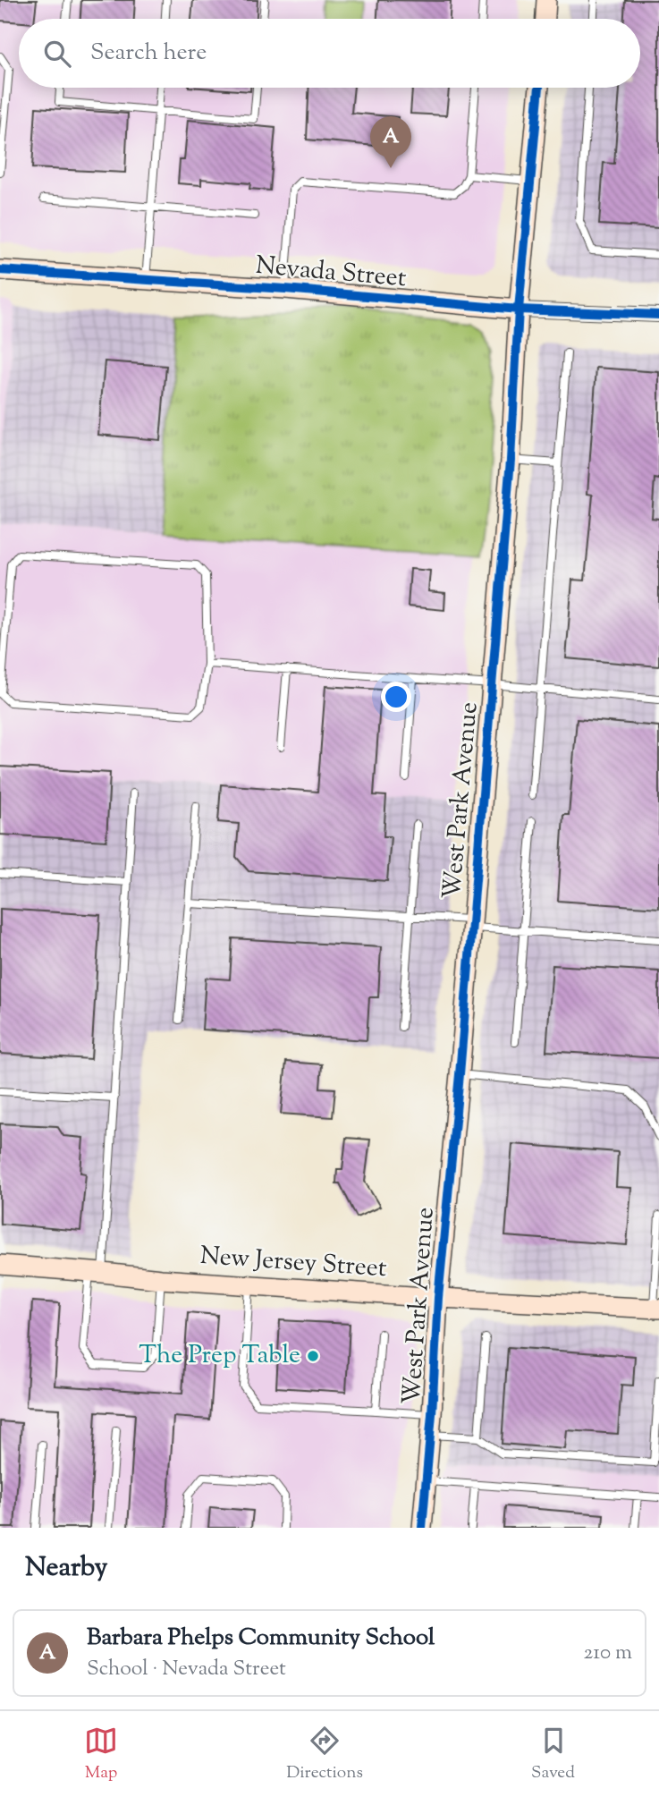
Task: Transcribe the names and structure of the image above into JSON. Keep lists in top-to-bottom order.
{
  "streets": {
    "street": ["Nevada Street", "West Park Avenue", "New Jersey Street"]
  },
  "crossings": [
    ["Nevada Street", "West Park Avenue"],
    ["West Park Avenue", "New Jersey Street"]
  ],
  "places": ["The Prep Table"],
  "page": {
    "search": "Search here",
    "pins": "A",
    "heading": "Nearby",
    "list": [
      {
        "mark": "A",
        "name": "Barbara Phelps Community School",
        "note": "School · Nevada Street",
        "value": "210 m"
      }
    ],
    "nav": ["Map", "Directions", "Saved"]
  }
}
